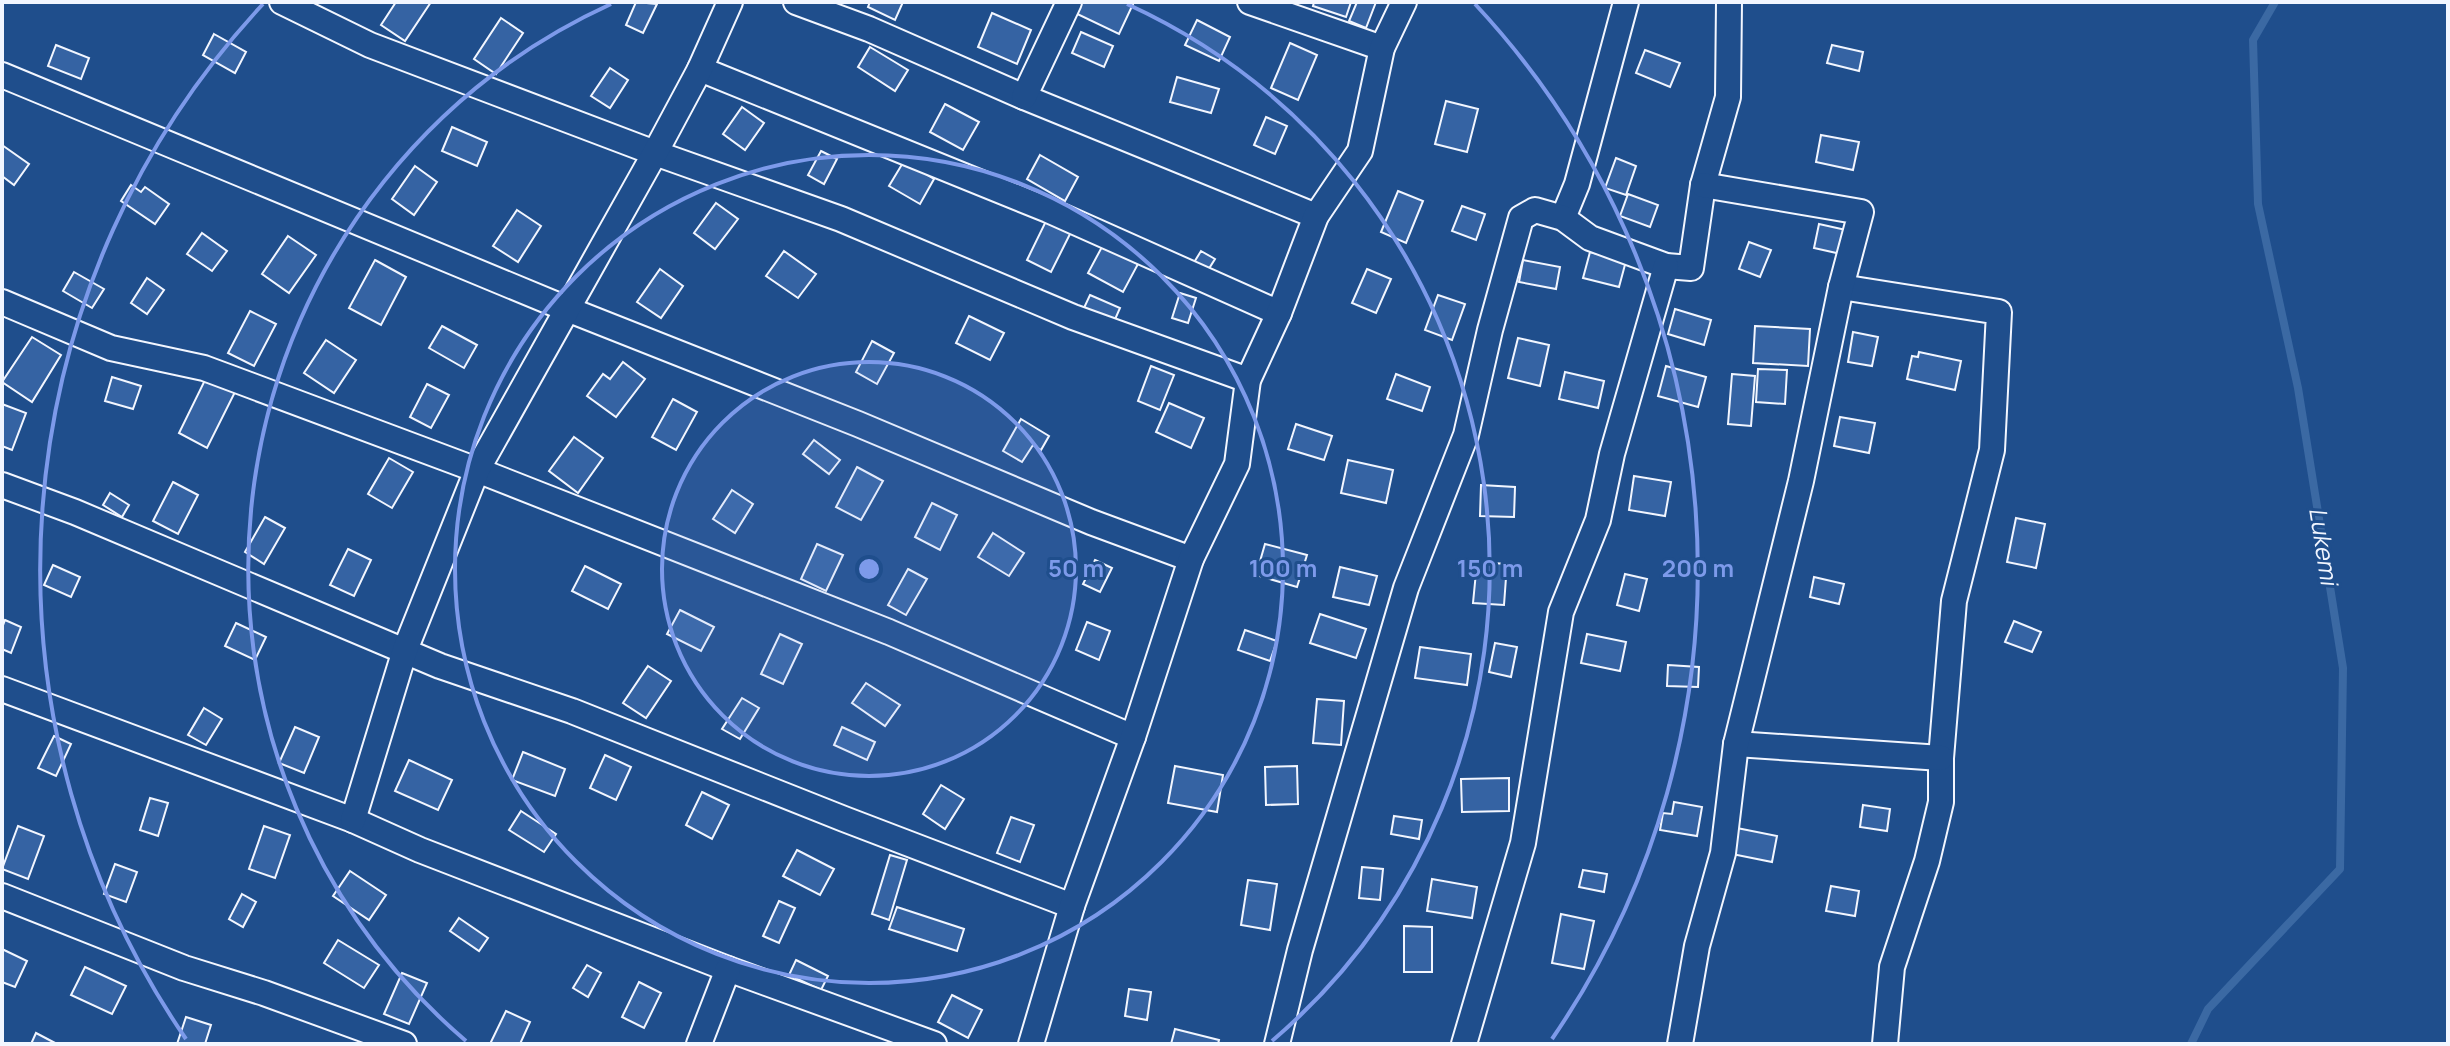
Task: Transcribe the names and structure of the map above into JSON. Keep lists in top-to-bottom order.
{
  "water": ["Lukemi"],
  "rings": [
    "50 m",
    "100 m",
    "150 m",
    "200 m"
  ]
}
